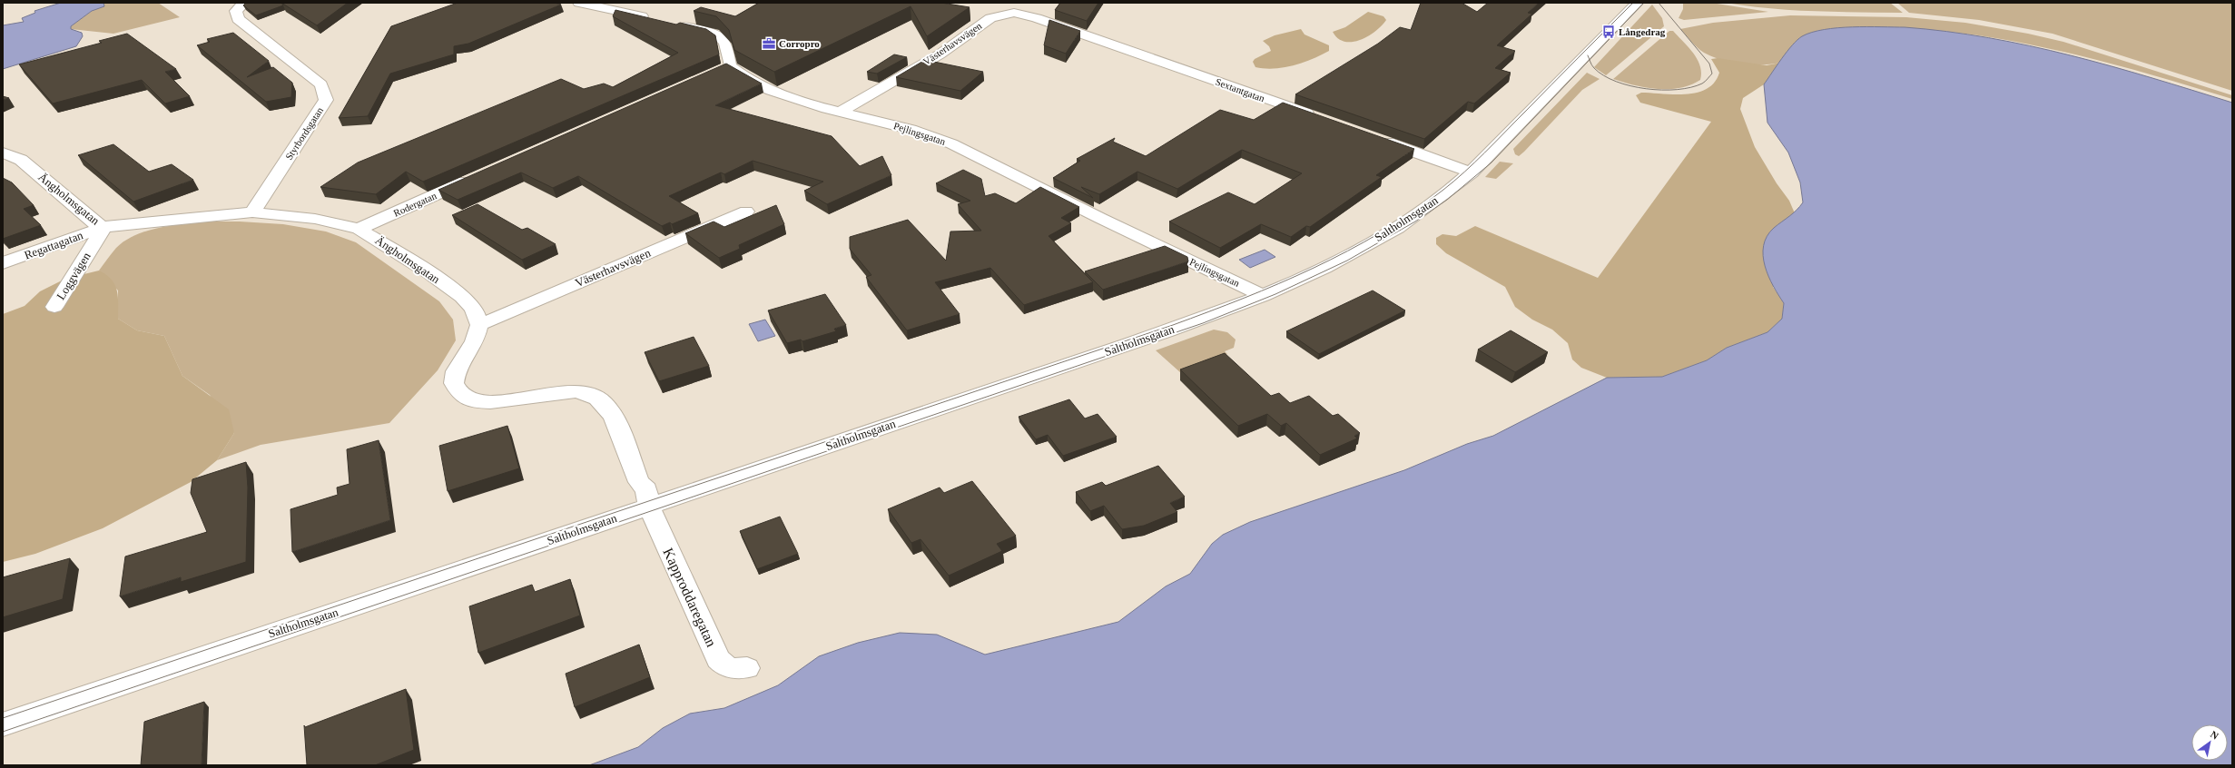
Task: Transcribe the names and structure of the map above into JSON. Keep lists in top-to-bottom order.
{
  "streets": {
    "street": [
      "Västerhavsvägen",
      "Sextantgatan",
      "Styrbordsgatan",
      "Pejlingsgatan",
      "Ängholmsgatan",
      "Rodergatan",
      "Saltholmsgatan",
      "Regattagatan",
      "Loggvägen",
      "Kapproddaregatan"
    ]
  },
  "crossings": [
    ["Västerhavsvägen", "Sextantgatan"],
    ["Västerhavsvägen", "Pejlingsgatan"],
    ["Västerhavsvägen", "Ängholmsgatan"],
    ["Styrbordsgatan", "Ängholmsgatan"],
    ["Pejlingsgatan", "Saltholmsgatan"],
    ["Ängholmsgatan", "Rodergatan"],
    ["Ängholmsgatan", "Regattagatan"],
    ["Ängholmsgatan", "Loggvägen"],
    ["Saltholmsgatan", "Kapproddaregatan"],
    ["Regattagatan", "Loggvägen"]
  ],
  "places": {
    "bus stop": ["Långedrag"],
    "office": ["Corropro"]
  },
  "north": "top right"
}
